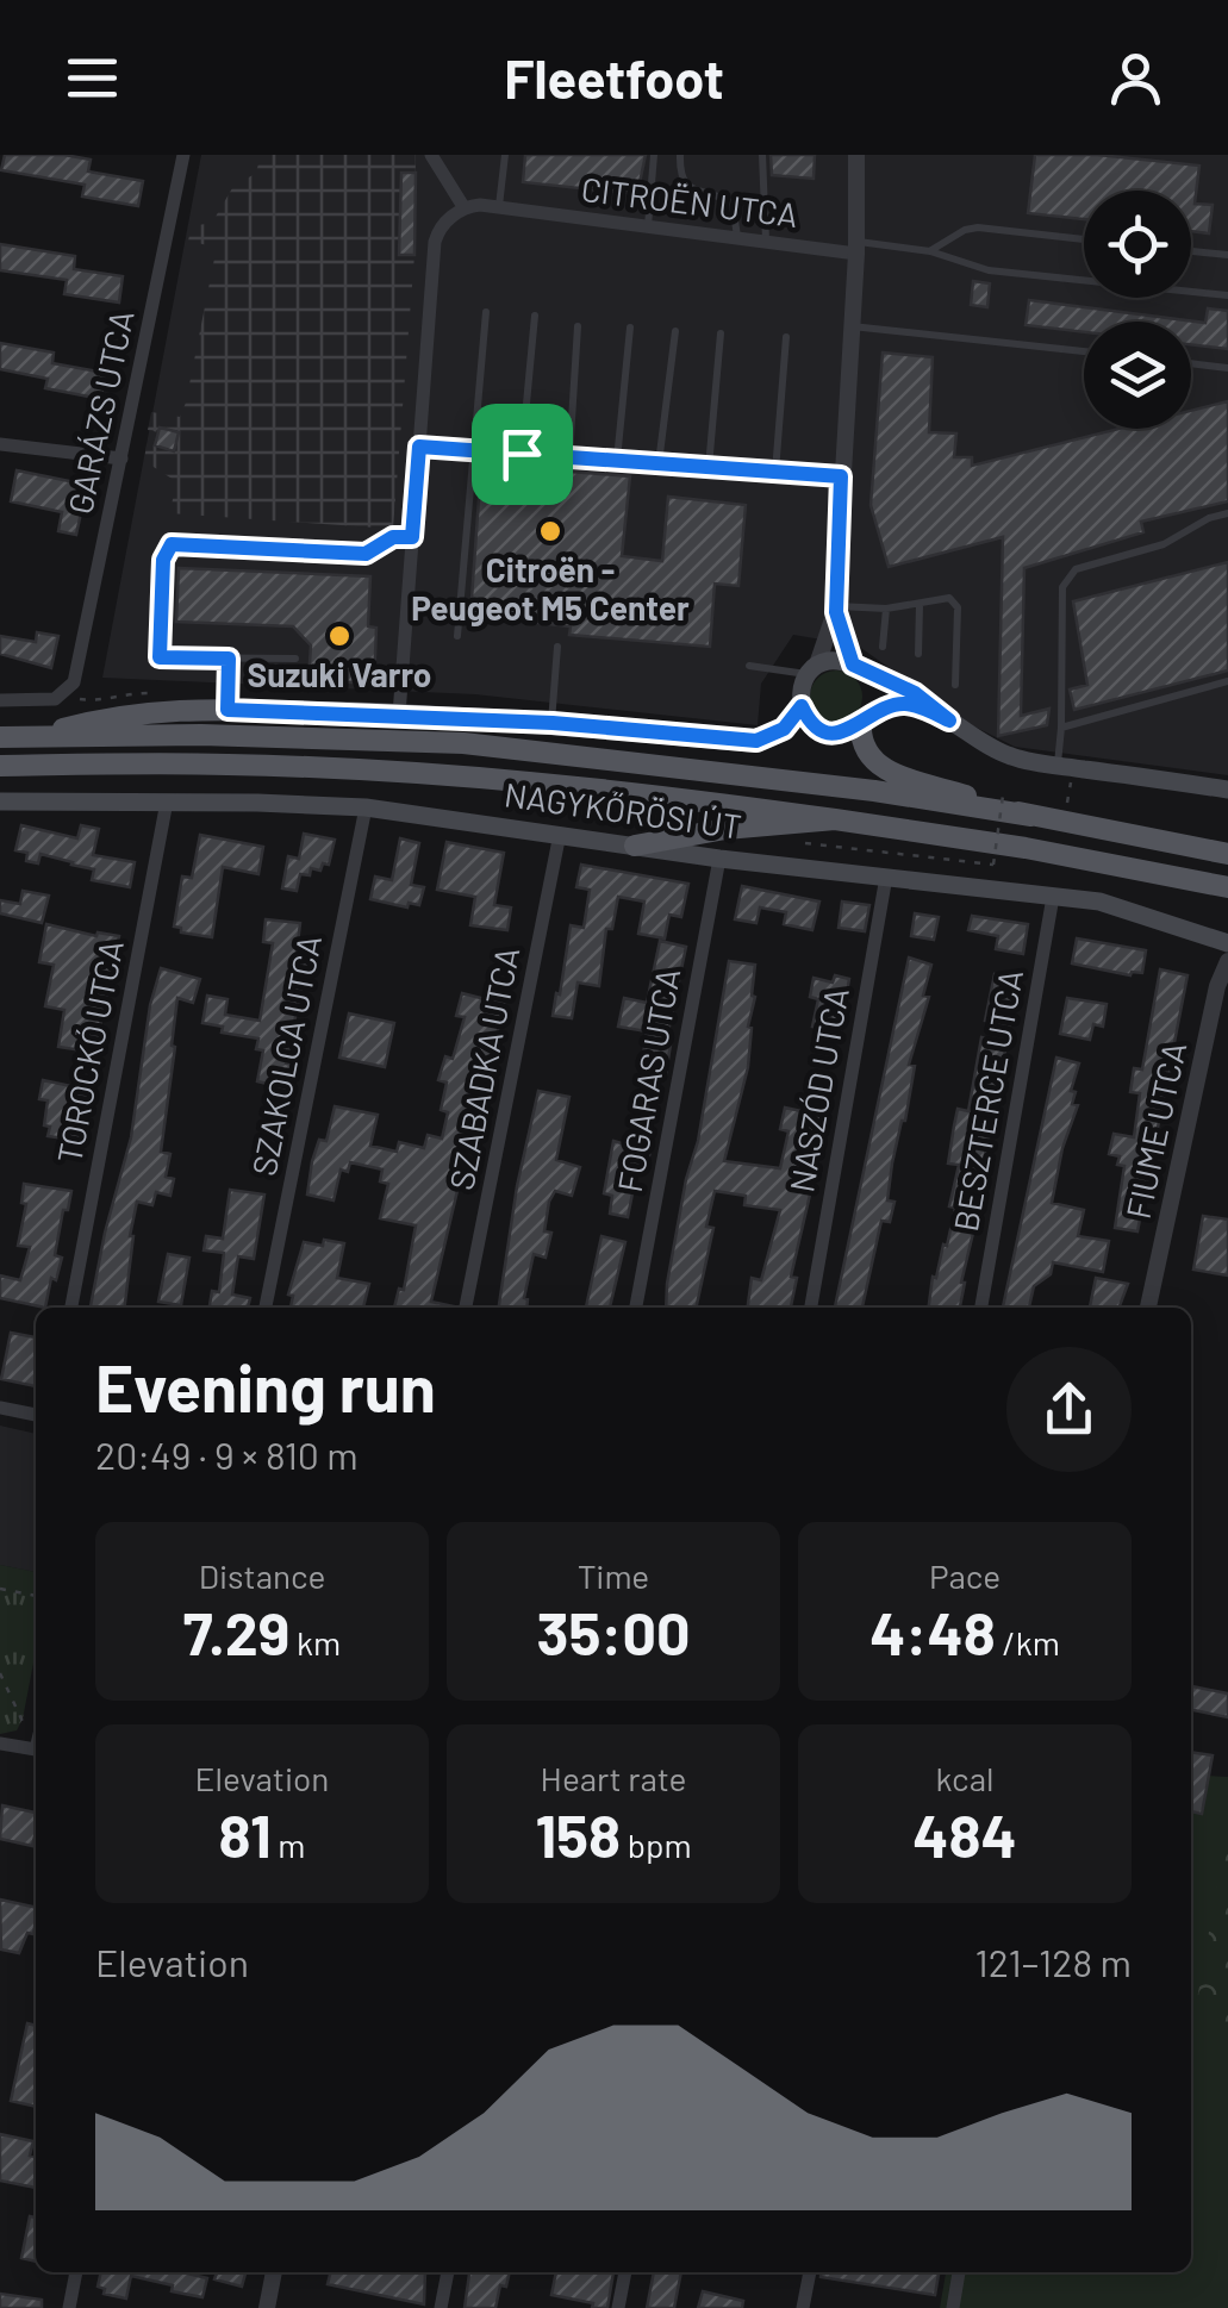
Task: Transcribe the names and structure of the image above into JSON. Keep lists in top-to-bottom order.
{
  "streets": {
    "main road": ["NAGYKŐRÖSI ÚT"],
    "street": [
      "CITROËN UTCA",
      "GARÁZS UTCA",
      "TOROCKÓ UTCA",
      "SZAKOLCA UTCA",
      "SZABADKA UTCA",
      "FOGARAS UTCA",
      "NASZÓD UTCA",
      "BESZTERCE UTCA",
      "FIUME UTCA"
    ]
  },
  "crossings": [
    ["NAGYKŐRÖSI ÚT", "TOROCKÓ UTCA"],
    ["NAGYKŐRÖSI ÚT", "SZAKOLCA UTCA"],
    ["NAGYKŐRÖSI ÚT", "SZABADKA UTCA"],
    ["NAGYKŐRÖSI ÚT", "FOGARAS UTCA"],
    ["NAGYKŐRÖSI ÚT", "NASZÓD UTCA"],
    ["NAGYKŐRÖSI ÚT", "BESZTERCE UTCA"]
  ],
  "places": ["Citroën - Peugeot M5 Center", "Suzuki Varro"],
  "page": {
    "header": "Fleetfoot",
    "heading": ["Evening run", "20:49 · 9 × 810 m"],
    "stats": [
      ["Distance", "7.29 km"],
      ["Time", "35:00"],
      ["Pace", "4:48 /km"],
      ["Elevation", "81 m"],
      ["Heart rate", "158 bpm"],
      ["kcal", "484"]
    ],
    "chart": ["Elevation", "121–128 m"]
  }
}
